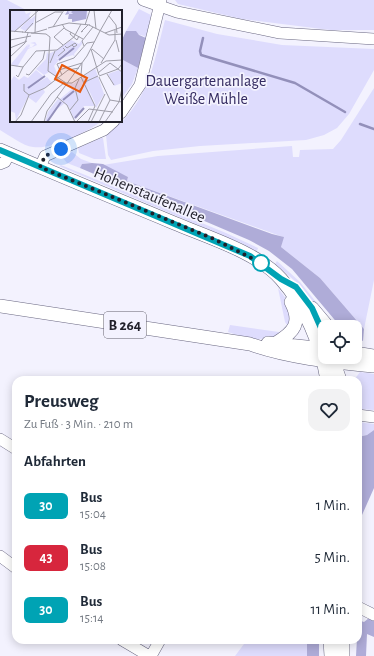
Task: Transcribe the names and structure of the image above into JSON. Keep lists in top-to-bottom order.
{
  "streets": {
    "main road": ["Hohenstaufenallee", "B 264"]
  },
  "parks": ["Dauergartenanlage Weiße Mühle"],
  "lines": ["bus line 30"],
  "page": {
    "heading": [
      ["Preusweg", "Zu Fuß · 3 Min. · 210 m"],
      "Abfahrten"
    ],
    "list": [
      {
        "mark": "30",
        "name": "Bus",
        "note": "15:04",
        "value": "1 Min."
      },
      {
        "mark": "43",
        "name": "Bus",
        "note": "15:08",
        "value": "5 Min."
      },
      {
        "mark": "30",
        "name": "Bus",
        "note": "15:14",
        "value": "11 Min."
      }
    ]
  }
}
